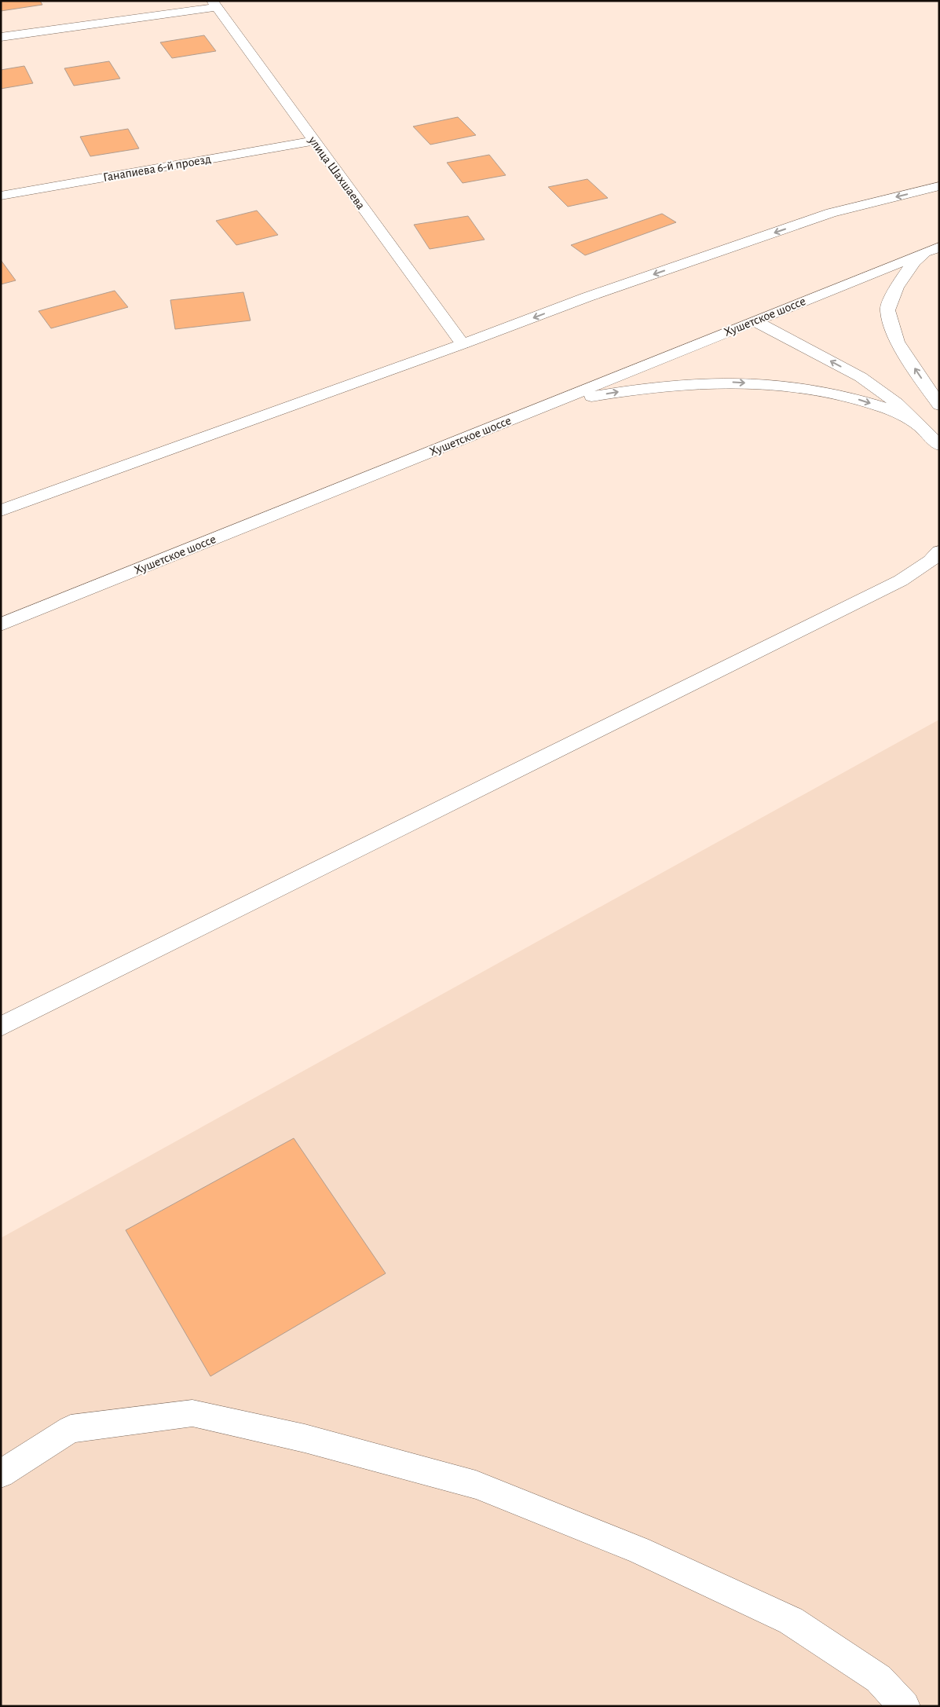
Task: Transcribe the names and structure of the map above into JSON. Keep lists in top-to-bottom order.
{
  "streets": {
    "main road": ["Ганапиева 6-й проезд", "улица Шахшаева", "Хушетское шоссе"]
  },
  "crossings": [
    ["Ганапиева 6-й проезд", "улица Шахшаева"]
  ]
}
